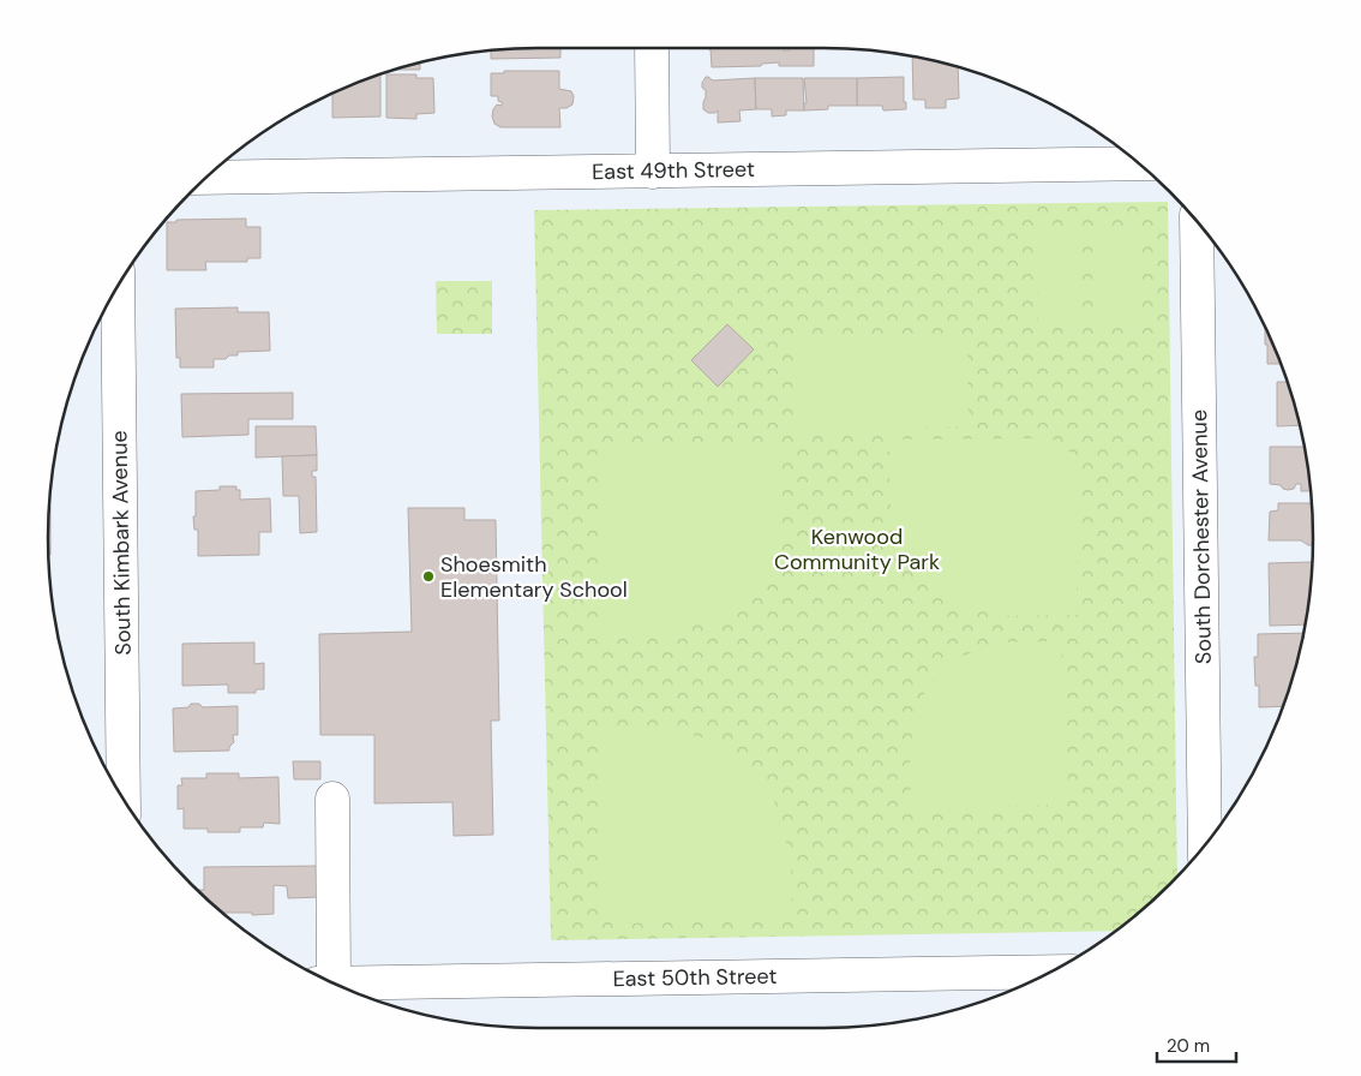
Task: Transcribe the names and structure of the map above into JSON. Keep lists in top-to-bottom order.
{
  "streets": {
    "street": [
      "East 49th Street",
      "South Dorchester Avenue",
      "South Kimbark Avenue",
      "East 50th Street"
    ]
  },
  "parks": ["Kenwood Community Park"],
  "places": ["Shoesmith Elementary School"],
  "scale_bar": "20 m"
}
